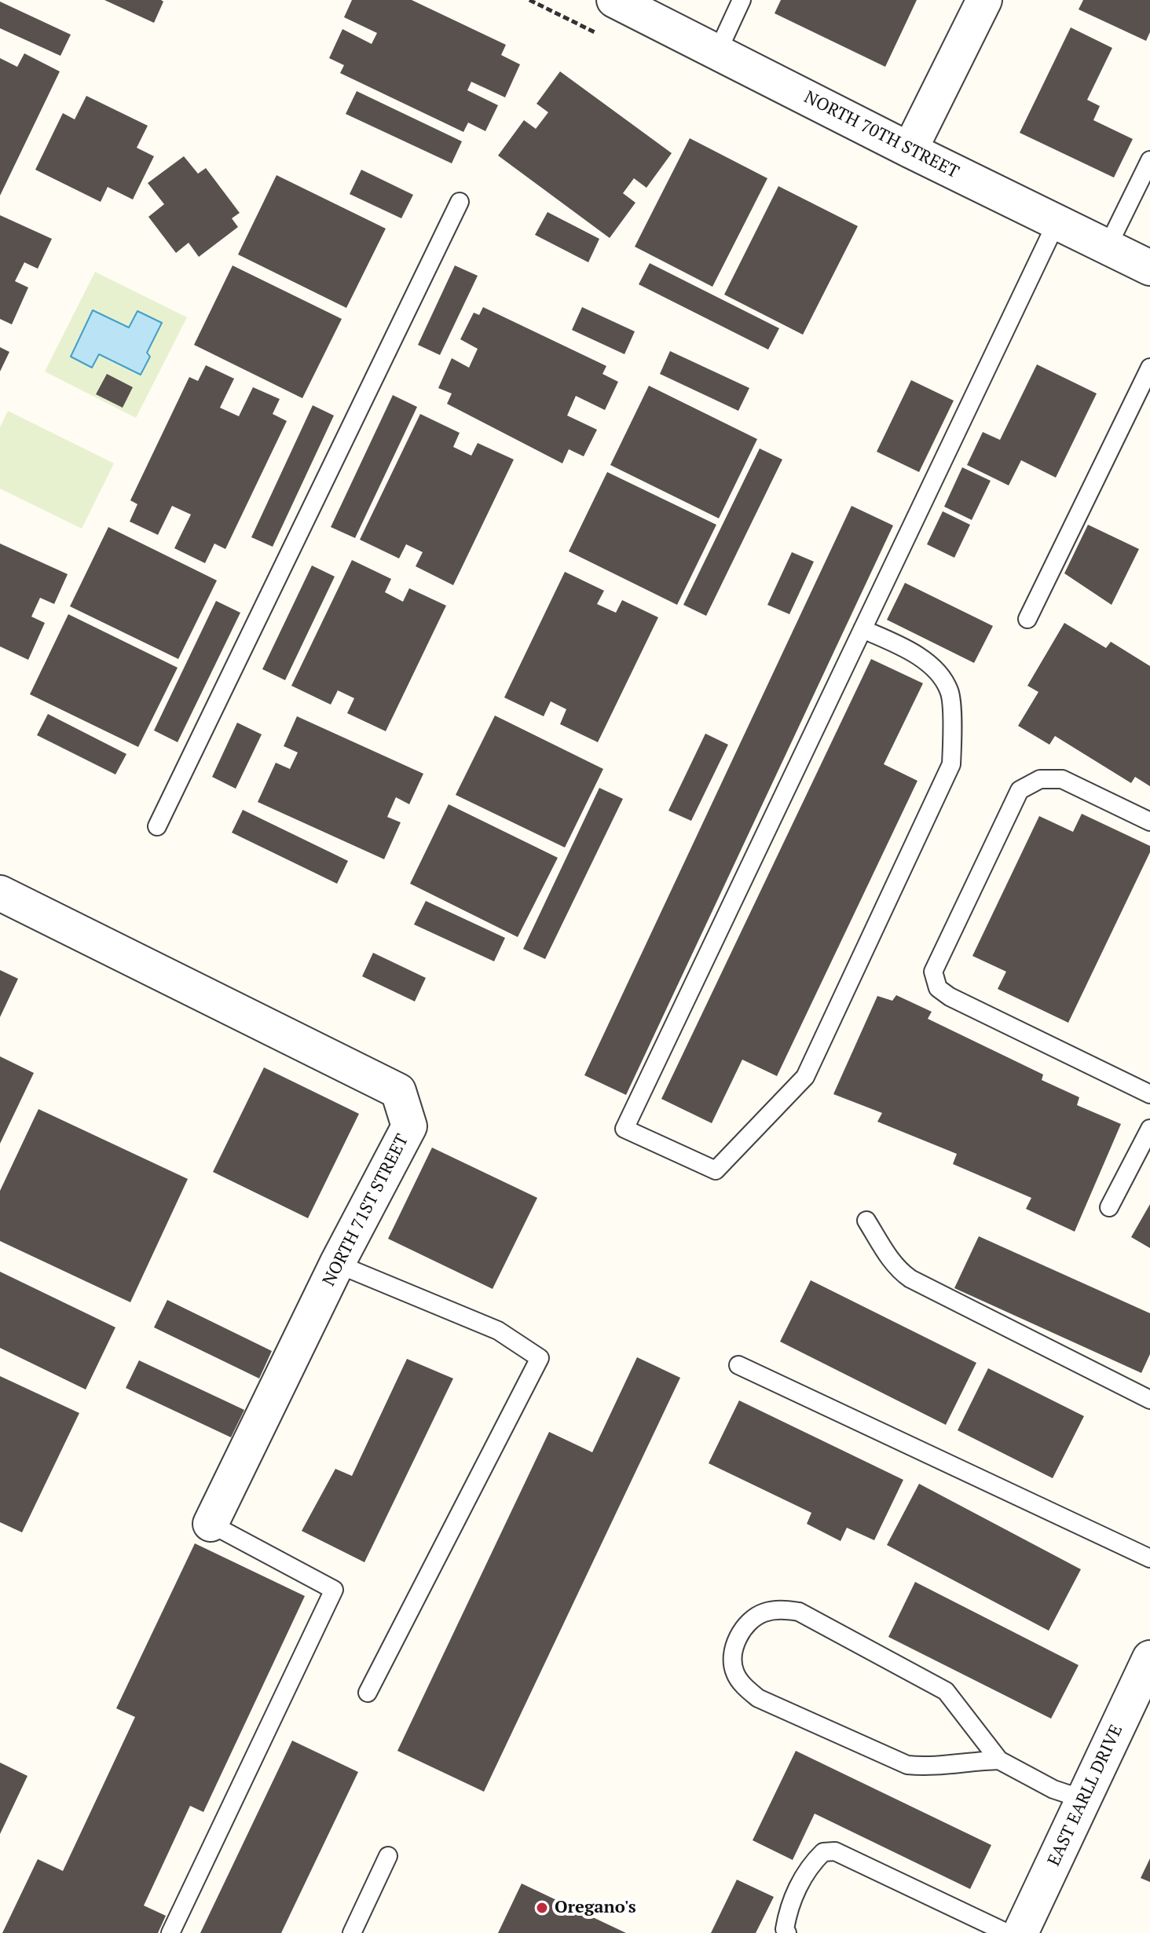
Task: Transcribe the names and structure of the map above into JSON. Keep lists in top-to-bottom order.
{
  "streets": {
    "street": ["NORTH 70TH STREET", "NORTH 71ST STREET", "EAST EARLL DRIVE"]
  },
  "places": ["Oregano's"]
}
